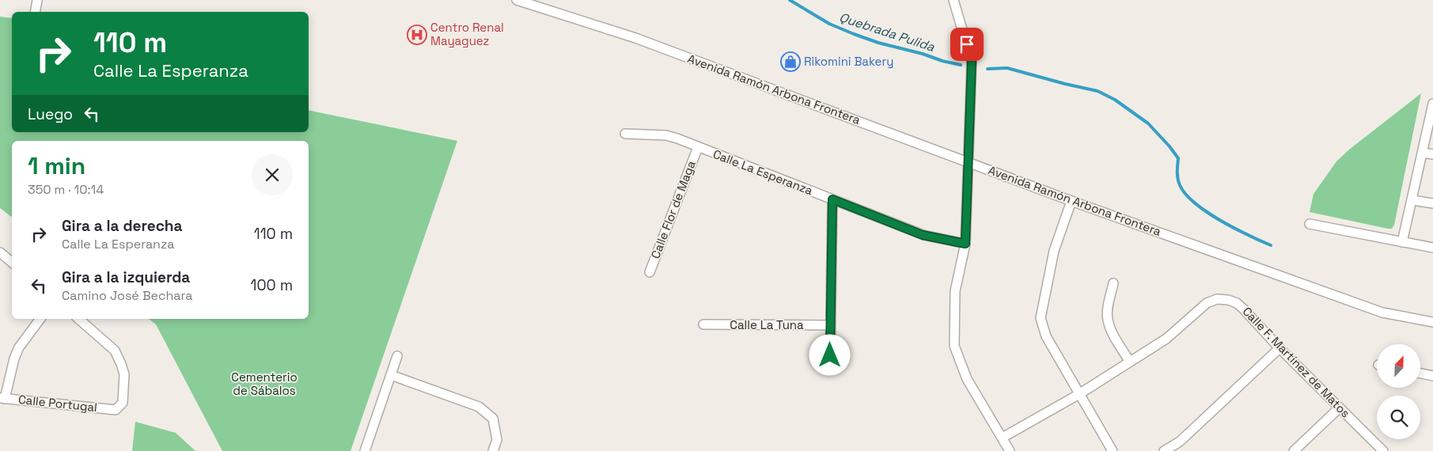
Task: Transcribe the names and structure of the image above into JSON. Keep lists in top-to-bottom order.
{
  "streets": {
    "street": [
      "Avenida Ramón Arbona Frontera",
      "Calle La Esperanza",
      "Calle Flor de Maga",
      "Calle La Tuna",
      "Calle F. Martínez de Matos",
      "Calle Portugal"
    ]
  },
  "crossings": [
    ["Calle La Esperanza", "Calle Flor de Maga"]
  ],
  "water": ["Quebrada Pulida"],
  "parks": ["Cementerio de Sábalos"],
  "places": {
    "hospital": ["Centro Renal Mayaguez"],
    "shop": ["Rikomini Bakery"]
  },
  "north": "top right",
  "page": {
    "turn": ["110 m", "Calle La Esperanza"],
    "then": "Luego",
    "heading": ["1 min", "350 m · 10:14"],
    "list": [
      {
        "name": "Gira a la derecha",
        "note": "Calle La Esperanza",
        "value": "110 m"
      },
      {
        "name": "Gira a la izquierda",
        "note": "Camino José Bechara",
        "value": "100 m"
      }
    ]
  }
}
